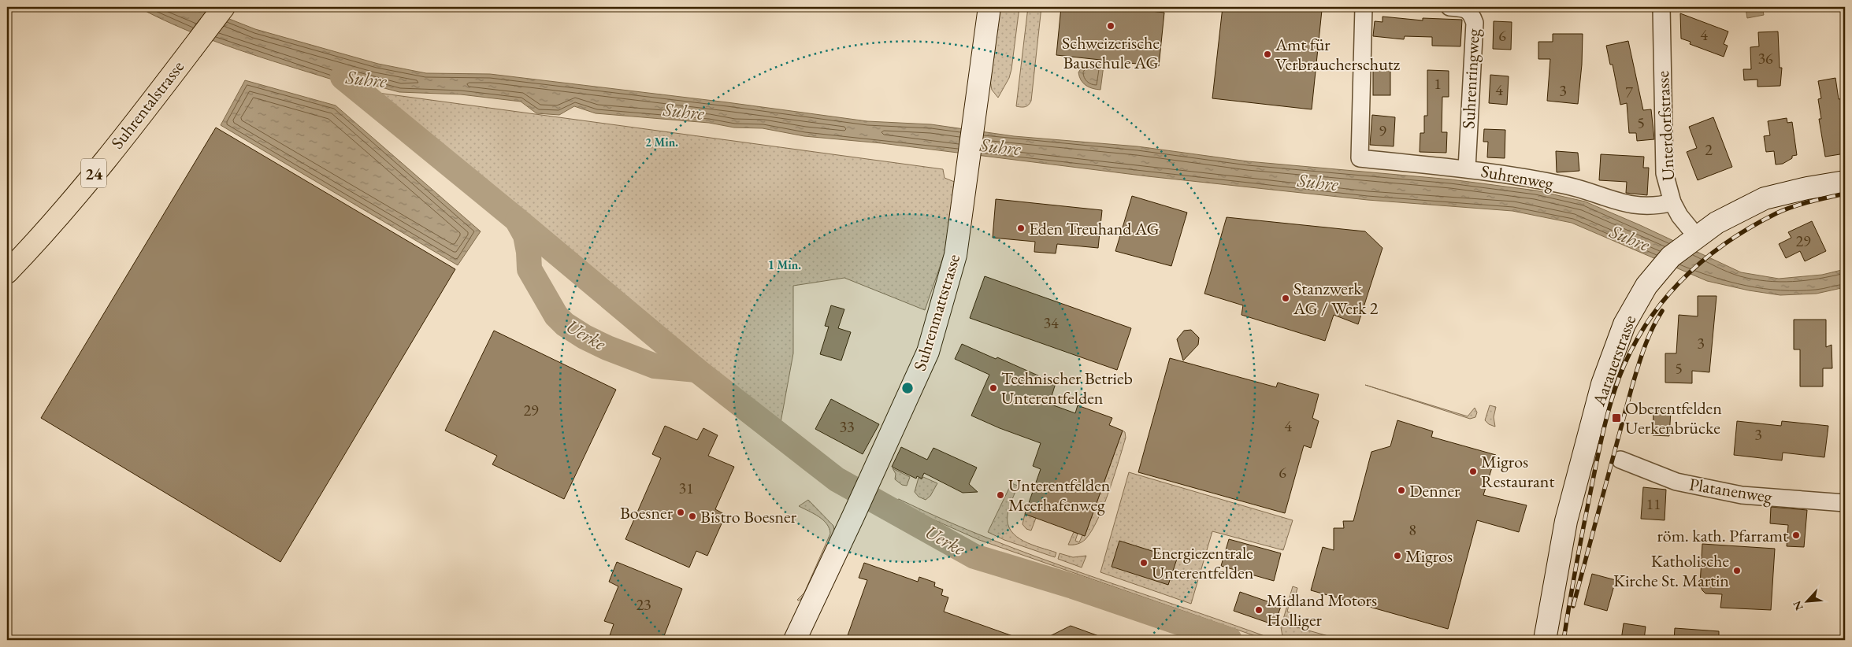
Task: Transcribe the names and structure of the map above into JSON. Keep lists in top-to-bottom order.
{
  "streets": {
    "main road": ["Suhrentalstrasse", "24"],
    "street": [
      "Suhrenringweg",
      "Unterdorfstrasse",
      "Suhrenweg",
      "Suhrenmattstrasse",
      "Aarauerstrasse",
      "Platanenweg"
    ]
  },
  "crossings": [
    ["Suhrenringweg", "Suhrenweg"],
    ["Unterdorfstrasse", "Suhrenweg"],
    ["Unterdorfstrasse", "Aarauerstrasse"]
  ],
  "water": ["Suhre", "Uerke"],
  "places": {
    "other": [
      "Schweizerische Bauschule AG",
      "Amt für Verbraucherschutz",
      "Eden Treuhand AG",
      "Stanzwerk AG / Werk 2",
      "Technischer Betrieb Unterentfelden",
      "Migros Restaurant",
      "Denner",
      "Unterentfelden Meerhafenweg",
      "Boesner",
      "Bistro Boesner",
      "röm. kath. Pfarramt",
      "Migros",
      "Energiezentrale Unterentfelden",
      "Katholische Kirche St. Martin",
      "Midland Motors Holliger"
    ],
    "transit": ["Oberentfelden Uerkenbrücke"]
  },
  "house_numbers": [
    "4",
    "6",
    "36",
    "1",
    "4",
    "3",
    "7",
    "5",
    "9",
    "2",
    "29",
    "34",
    "3",
    "5",
    "29",
    "4",
    "33",
    "3",
    "6",
    "31",
    "11",
    "8",
    "23"
  ],
  "north": "bottom left",
  "rings": ["2 Min.", "1 Min."]
}
